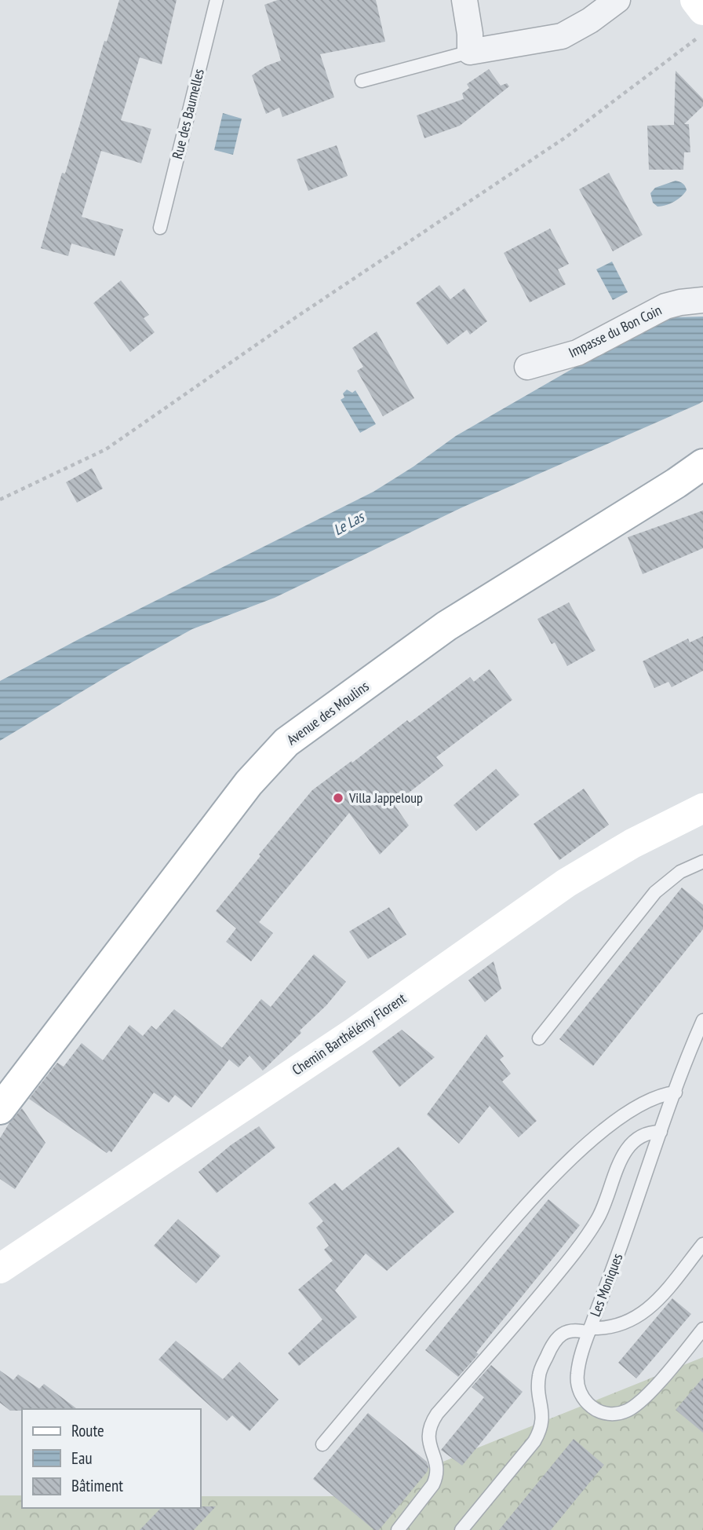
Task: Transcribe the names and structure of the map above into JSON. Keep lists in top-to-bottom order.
{
  "streets": {
    "main road": ["Avenue des Moulins", "Chemin Barthélémy Florent"],
    "street": ["Impasse du Bon Coin"],
    "lane": ["Rue des Baumelles", "Les Moniques"]
  },
  "water": ["Le Las"],
  "places": ["Villa Jappeloup"],
  "legend": ["Route", "Eau", "Bâtiment"]
}
